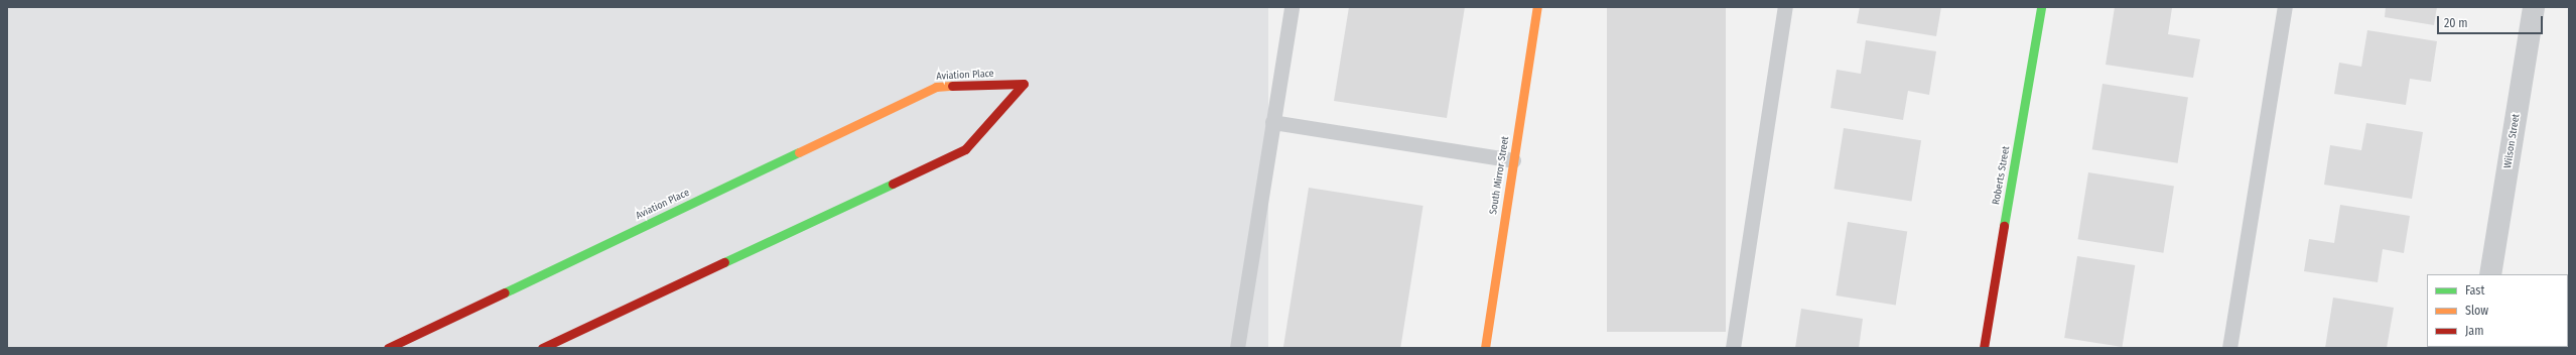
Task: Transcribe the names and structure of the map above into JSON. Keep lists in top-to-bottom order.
{
  "streets": {
    "street": [
      "Aviation Place",
      "Wilson Street",
      "South Mirror Street",
      "Roberts Street"
    ]
  },
  "legend": ["Fast", "Slow", "Jam"],
  "scale_bar": "20 m"
}
